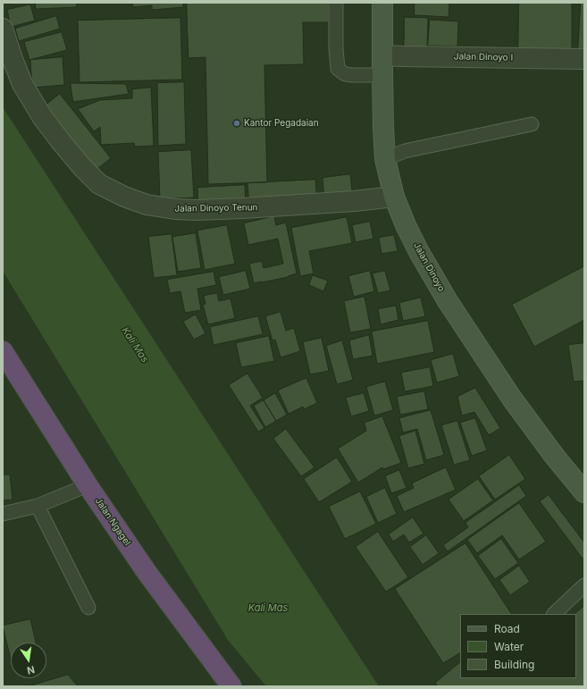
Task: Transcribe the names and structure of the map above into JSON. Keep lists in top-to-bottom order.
{
  "streets": {
    "highway": ["Jalan Ngagel"],
    "main road": ["Jalan Dinoyo"],
    "street": ["Jalan Dinoyo I", "Jalan Dinoyo Tenun"]
  },
  "crossings": [
    ["Jalan Dinoyo I", "Jalan Dinoyo"],
    ["Jalan Dinoyo Tenun", "Jalan Dinoyo"]
  ],
  "water": ["Kali Mas"],
  "places": ["Kantor Pegadaian"],
  "legend": ["Road", "Water", "Building"],
  "north": "bottom"
}
